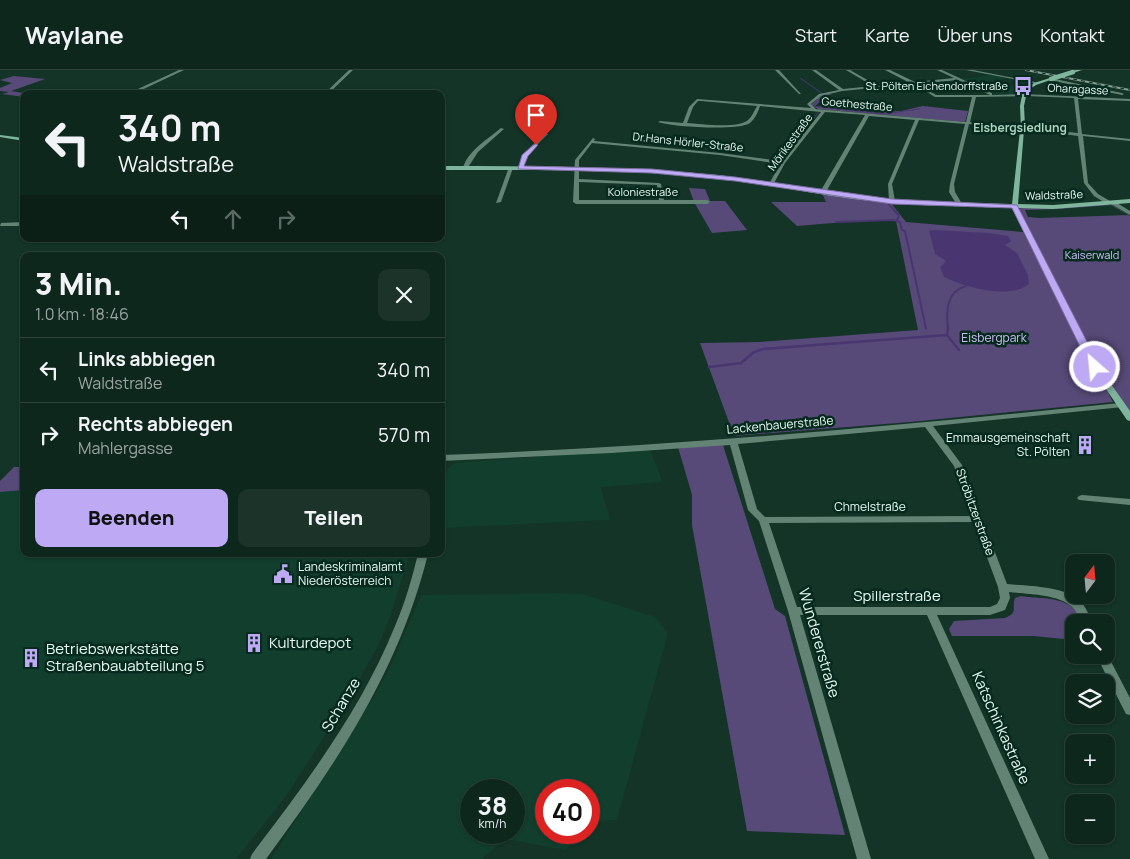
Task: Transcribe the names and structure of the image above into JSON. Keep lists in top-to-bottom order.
{
  "streets": {
    "street": [
      "Oharagasse",
      "Goethestraße",
      "Dr.Hans Hörler-Straße",
      "Mörikestraße",
      "Koloniestraße",
      "Waldstraße",
      "Lackenbauerstraße",
      "Chmelstraße",
      "Ströbitzerstraße",
      "Spillerstraße",
      "Wundererstraße",
      "Schanze",
      "Katschinkastraße"
    ]
  },
  "crossings": [
    ["Goethestraße", "Mörikestraße"],
    ["Dr.Hans Hörler-Straße", "Mörikestraße"],
    ["Dr.Hans Hörler-Straße", "Waldstraße"],
    ["Mörikestraße", "Waldstraße"],
    ["Lackenbauerstraße", "Ströbitzerstraße"],
    ["Lackenbauerstraße", "Wundererstraße"],
    ["Chmelstraße", "Ströbitzerstraße"],
    ["Chmelstraße", "Wundererstraße"],
    ["Ströbitzerstraße", "Spillerstraße"],
    ["Spillerstraße", "Wundererstraße"],
    ["Spillerstraße", "Katschinkastraße"]
  ],
  "districts": ["Eisbergsiedlung"],
  "parks": ["Kaiserwald", "Eisbergpark"],
  "places": {
    "bus stop": ["St. Pölten Eichendorffstraße"],
    "building": ["Emmausgemeinschaft St. Pölten", "Kulturdepot", "Betriebswerkstätte Straßenbauabteilung 5"],
    "public building": ["Landeskriminalamt Niederösterreich"]
  },
  "north": "top",
  "page": {
    "header": "Waylane",
    "nav": [
      "Start",
      "Karte",
      "Über uns",
      "Kontakt"
    ],
    "turn": ["340 m", "Waldstraße"],
    "heading": ["3 Min.", "1.0 km · 18:46"],
    "list": [
      {
        "name": "Links abbiegen",
        "note": "Waldstraße",
        "value": "340 m"
      },
      {
        "name": "Rechts abbiegen",
        "note": "Mahlergasse",
        "value": "570 m"
      }
    ],
    "buttons": ["Beenden", "Teilen"],
    "map_buttons": ["+", "−"],
    "speed": "38 km/h",
    "limit": "40"
  }
}
